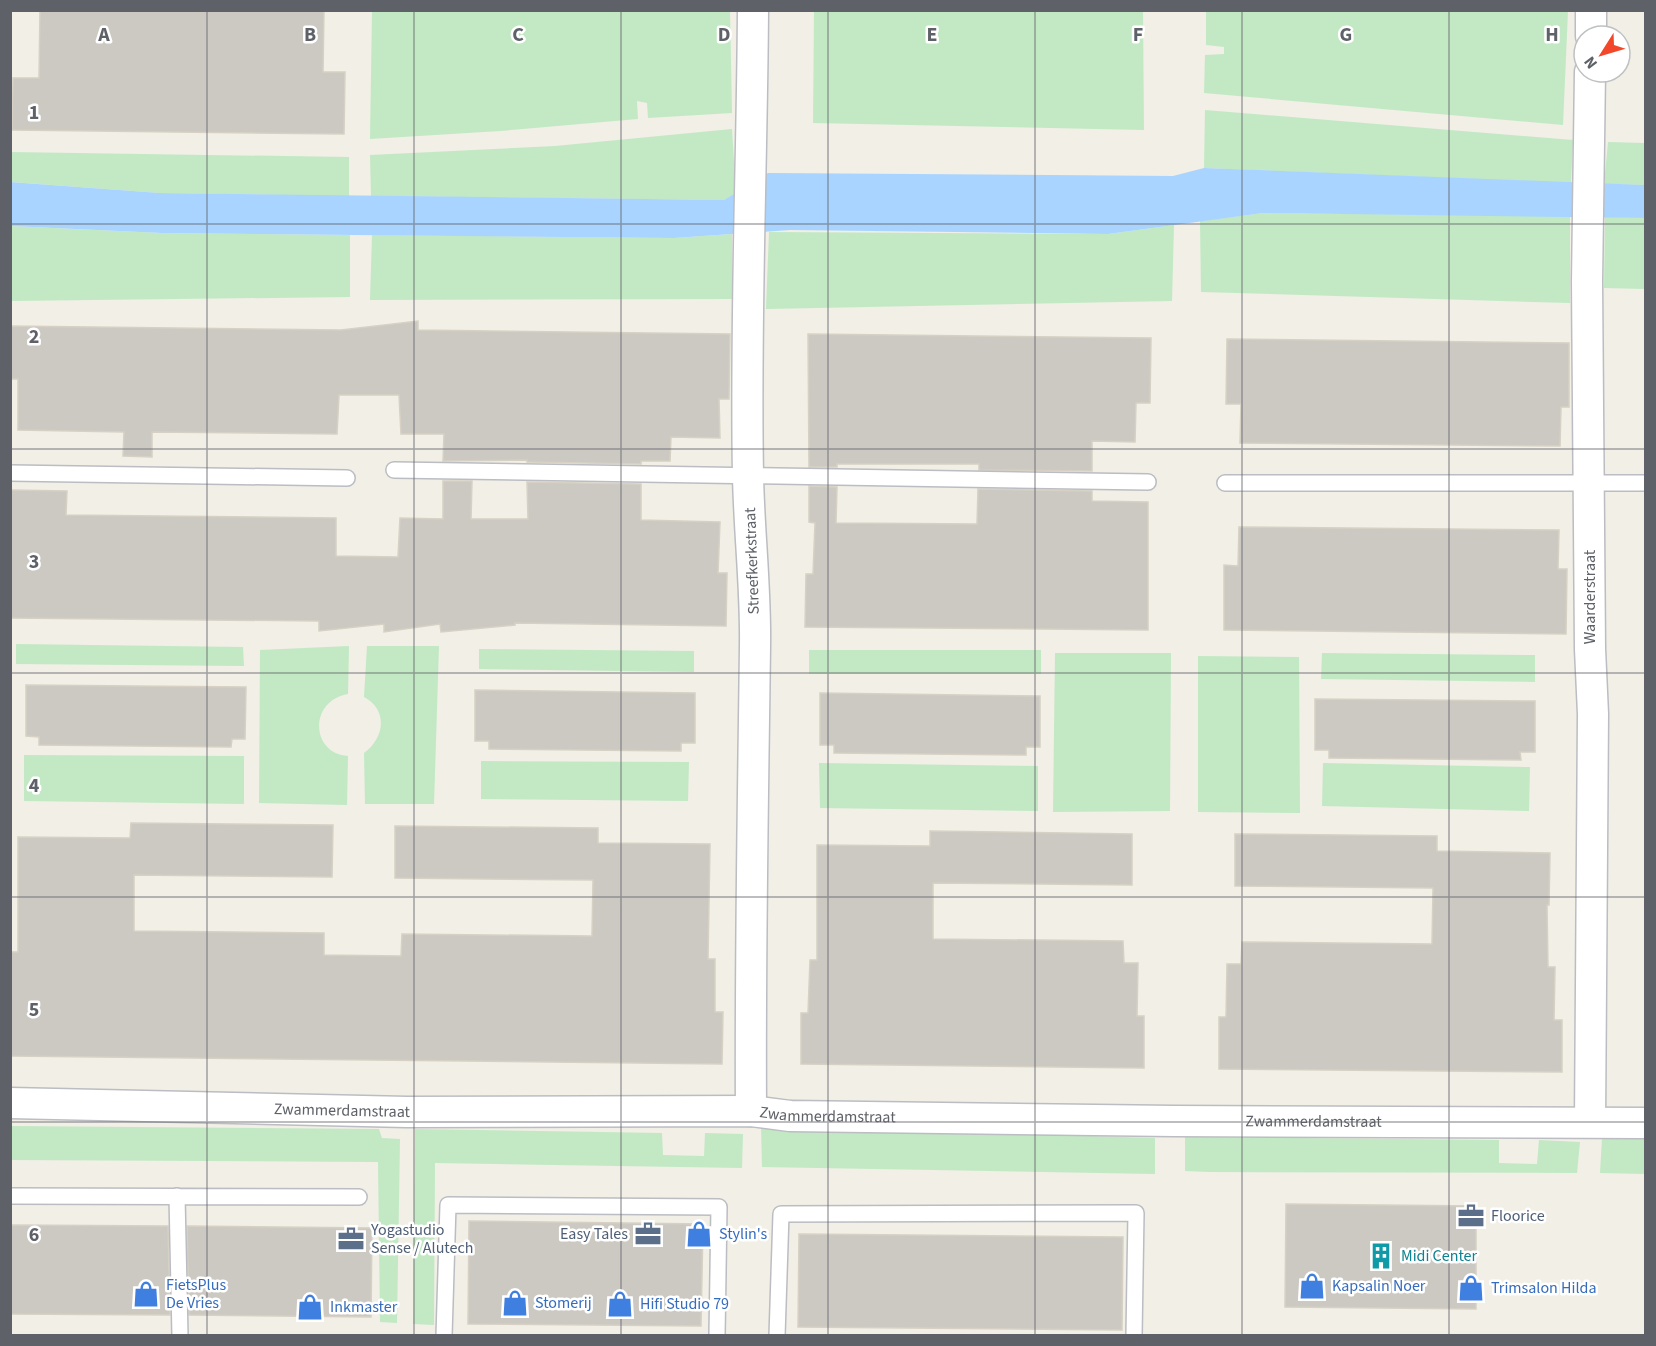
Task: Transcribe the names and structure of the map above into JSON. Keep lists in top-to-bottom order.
{
  "streets": {
    "street": ["Streefkerkstraat", "Waarderstraat", "Zwammerdamstraat"]
  },
  "crossings": [
    ["Streefkerkstraat", "Zwammerdamstraat"],
    ["Waarderstraat", "Zwammerdamstraat"]
  ],
  "places": {
    "office": ["Floorice", "Easy Tales", "Yogastudio Sense / Alutech"],
    "shop": [
      "Stylin's",
      "Kapsalin Noer",
      "Trimsalon Hilda",
      "FietsPlus De Vries",
      "Stomerij",
      "Hifi Studio 79",
      "Inkmaster"
    ],
    "building": ["Midi Center"]
  },
  "north": "bottom left",
  "grid": {
    "columns": [
      "A",
      "B",
      "C",
      "D",
      "E",
      "F",
      "G",
      "H"
    ],
    "rows": [
      "1",
      "2",
      "3",
      "4",
      "5",
      "6"
    ]
  }
}
